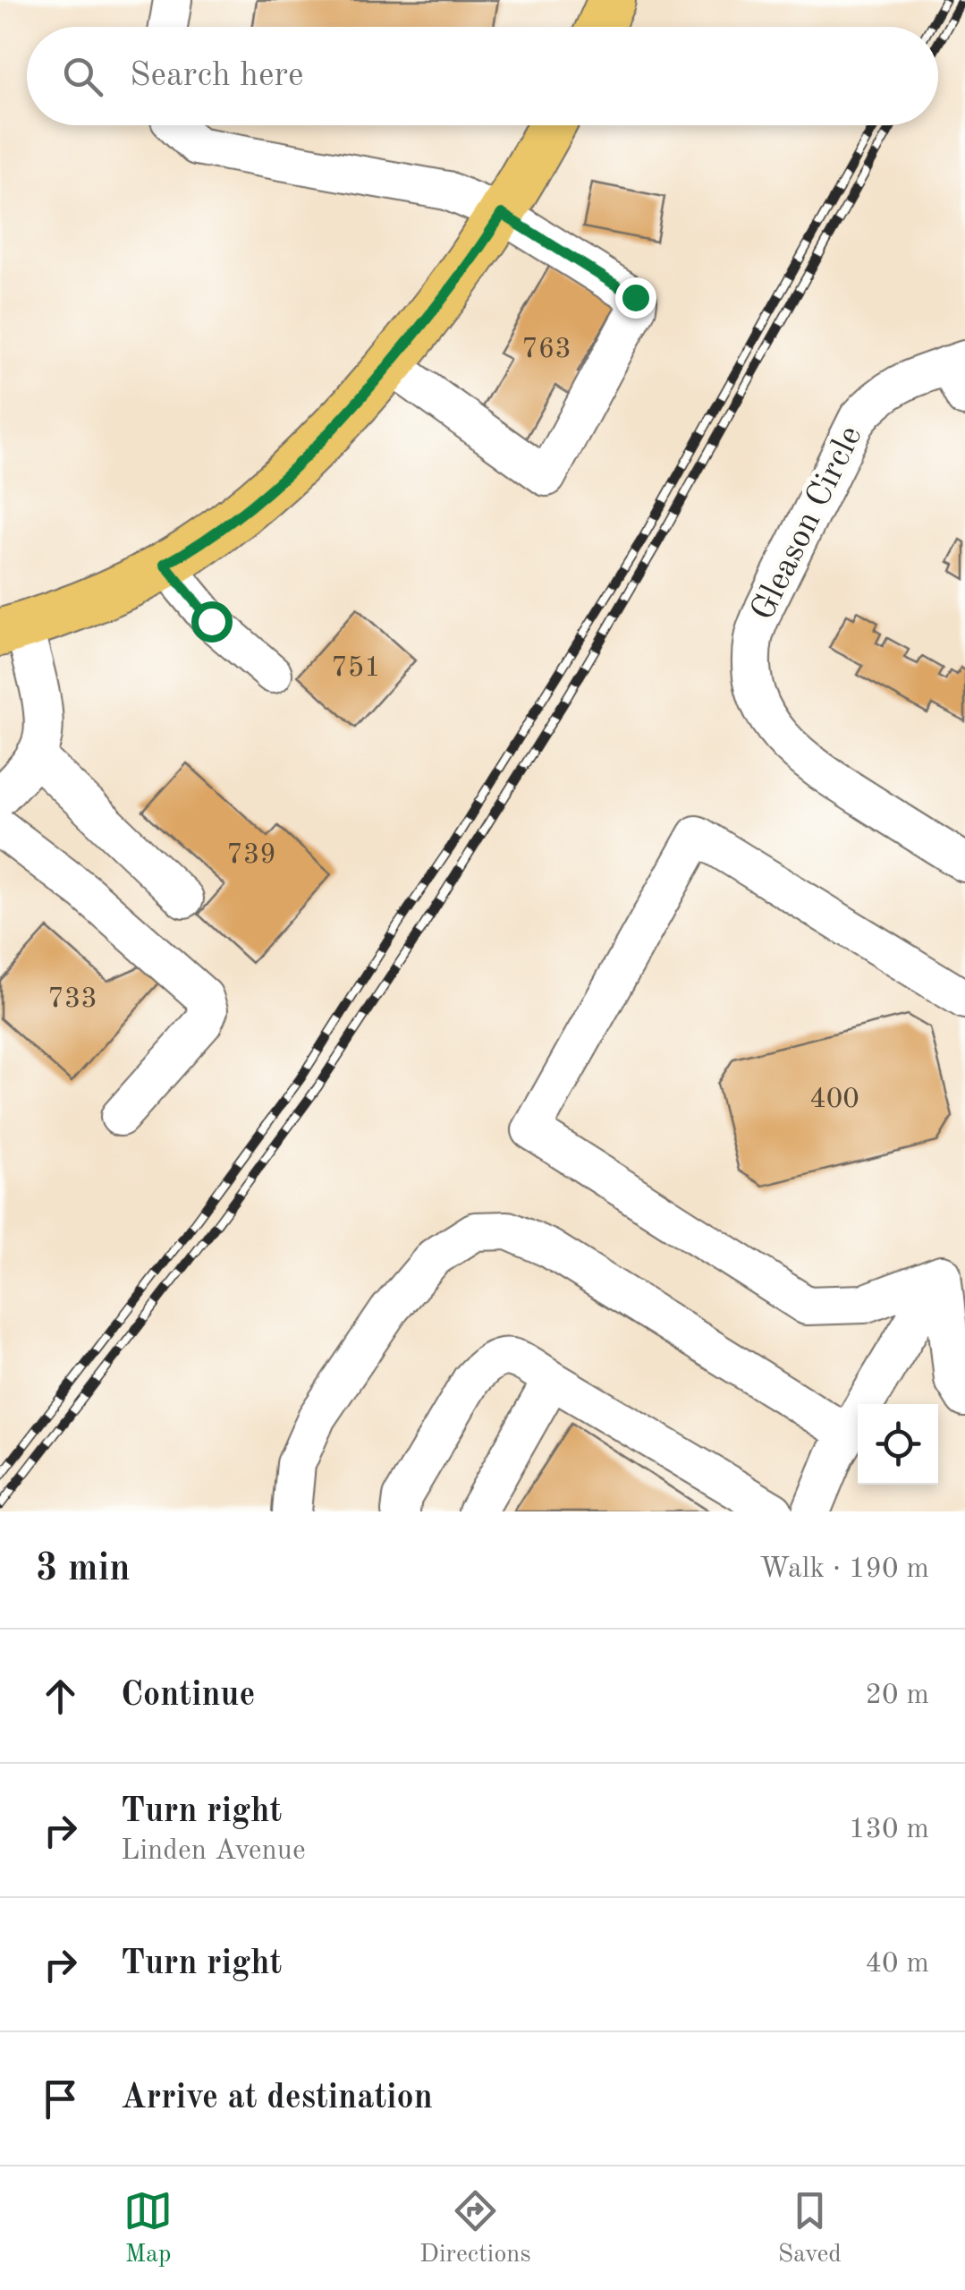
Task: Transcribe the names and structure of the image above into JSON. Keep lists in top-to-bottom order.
{
  "streets": {
    "street": ["Gleason Circle"]
  },
  "house_numbers": [
    "763",
    "751",
    "739",
    "733",
    "400"
  ],
  "page": {
    "search": "Search here",
    "heading": ["3 min", "Walk · 190 m"],
    "list": [
      ["Continue", "20 m"],
      ["Turn right", "Linden Avenue", "130 m"],
      ["Turn right", "40 m"],
      "Arrive at destination"
    ],
    "nav": ["Map", "Directions", "Saved"]
  }
}
